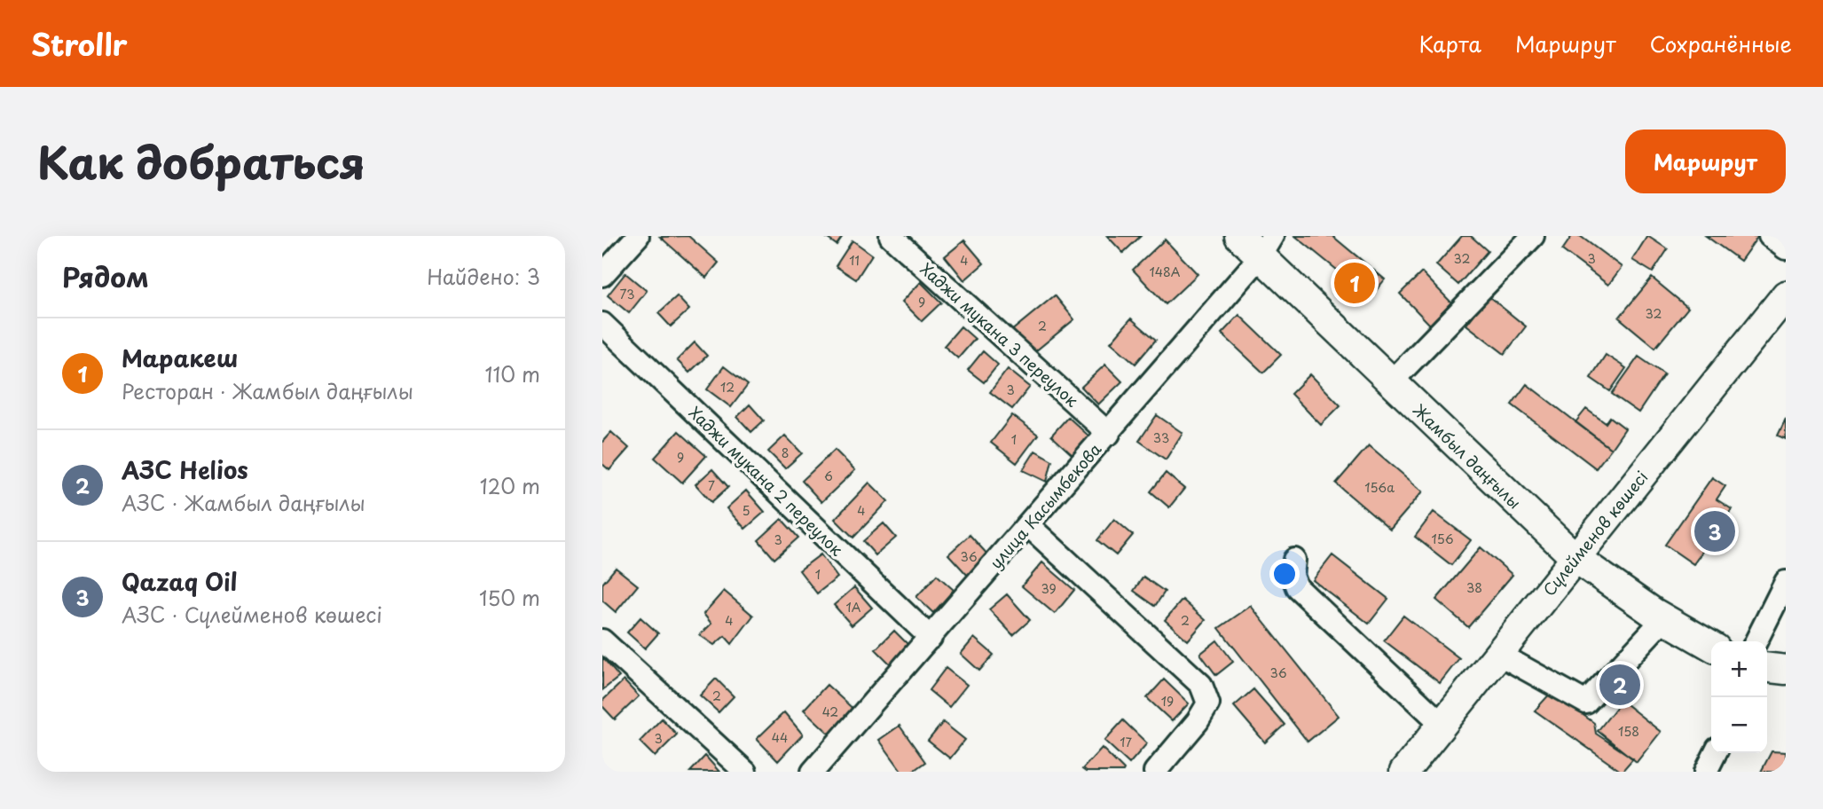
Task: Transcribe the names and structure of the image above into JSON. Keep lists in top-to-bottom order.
{
  "streets": {
    "main road": ["Жамбыл даңғылы", "Сүлейменов көшесі"],
    "street": ["Хаджи мукана 3 переулок", "Хаджи мукана 2 переулок", "улица Касымбекова"]
  },
  "crossings": [
    ["Хаджи мукана 3 переулок", "улица Касымбекова"],
    ["Жамбыл даңғылы", "улица Касымбекова"],
    ["Жамбыл даңғылы", "Сүлейменов көшесі"],
    ["Хаджи мукана 2 переулок", "улица Касымбекова"]
  ],
  "house_numbers": [
    "32",
    "3",
    "11",
    "4",
    "148А",
    "73",
    "9",
    "32",
    "2",
    "12",
    "3",
    "33",
    "1",
    "8",
    "9",
    "6",
    "7",
    "156а",
    "5",
    "4",
    "156",
    "3",
    "36",
    "1",
    "38",
    "39",
    "1А",
    "4",
    "2",
    "36",
    "2",
    "19",
    "42",
    "158",
    "44",
    "3",
    "17"
  ],
  "page": {
    "header": "Strollr",
    "nav": ["Карта", "Маршрут", "Сохранённые"],
    "title": "Как добраться",
    "buttons": "Маршрут",
    "heading": ["Рядом", "Найдено: 3"],
    "pins": ["1", "3", "2"],
    "list": [
      {
        "mark": "1",
        "name": "Маракеш",
        "note": "Ресторан · Жамбыл даңғылы",
        "value": "110 m"
      },
      {
        "mark": "2",
        "name": "АЗС Helios",
        "note": "АЗС · Жамбыл даңғылы",
        "value": "120 m"
      },
      {
        "mark": "3",
        "name": "Qazaq Oil",
        "note": "АЗС · Сүлейменов көшесі",
        "value": "150 m"
      }
    ],
    "map_buttons": ["+", "−"]
  }
}
